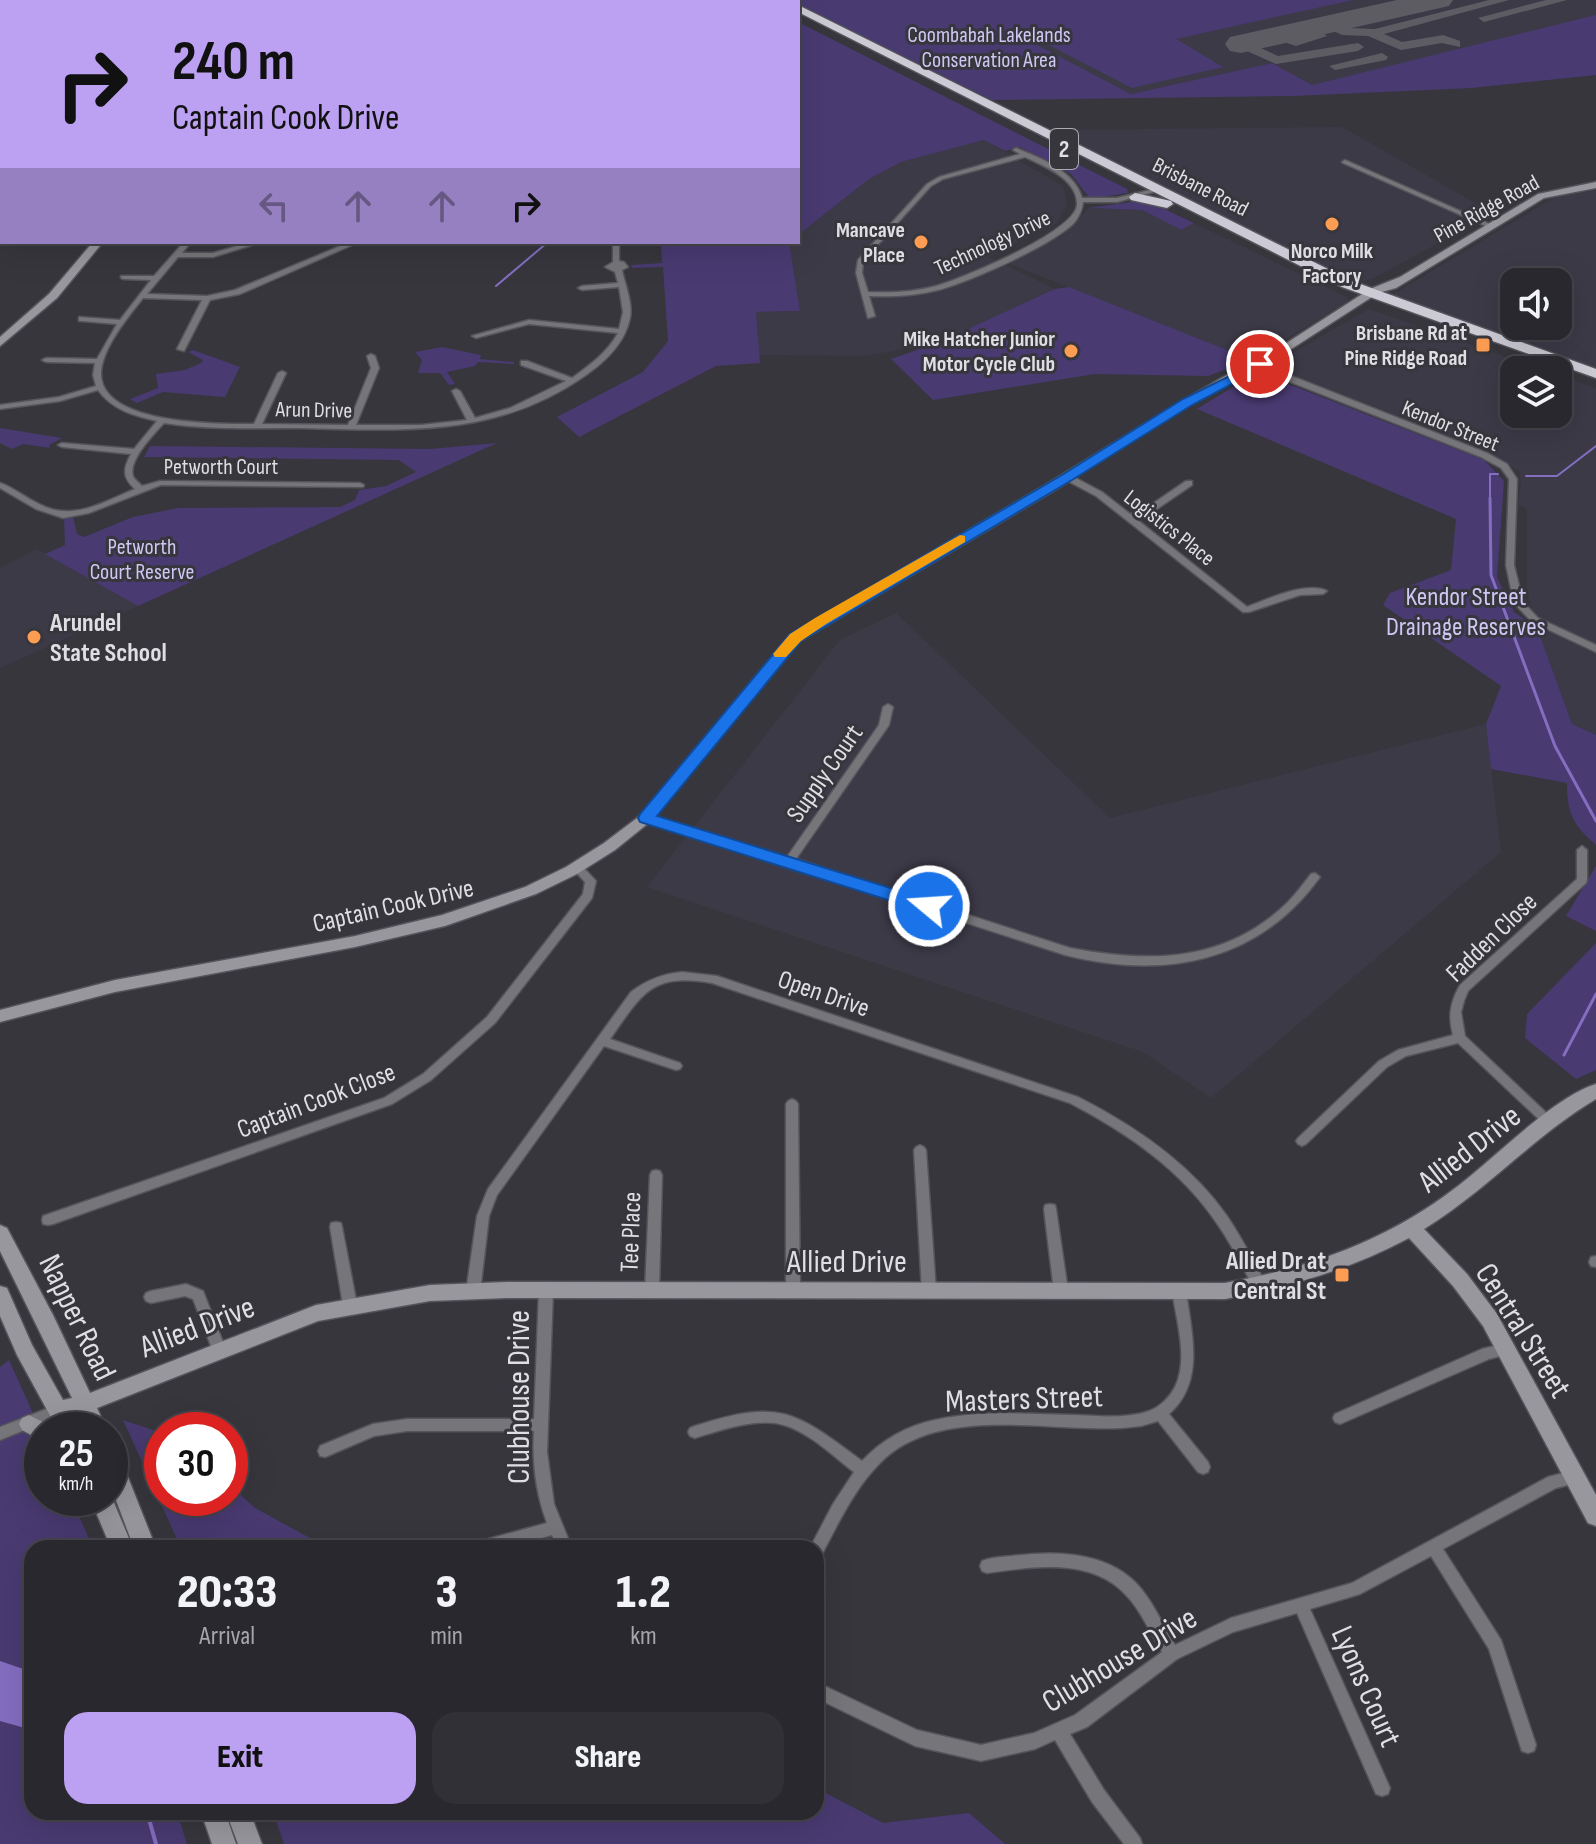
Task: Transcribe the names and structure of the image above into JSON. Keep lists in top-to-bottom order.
{
  "streets": {
    "highway": ["2", "Brisbane Road"],
    "street": [
      "Pine Ridge Road",
      "Technology Drive",
      "Arun Drive",
      "Kendor Street",
      "Petworth Court",
      "Logistics Place",
      "Supply Court",
      "Captain Cook Drive",
      "Fadden Close",
      "Open Drive",
      "Captain Cook Close",
      "Allied Drive",
      "Tee Place",
      "Napper Road",
      "Central Street",
      "Clubhouse Drive",
      "Masters Street",
      "Lyons Court"
    ]
  },
  "crossings": [
    ["Pine Ridge Road", "Captain Cook Drive"],
    ["Kendor Street", "Captain Cook Drive"],
    ["Logistics Place", "Captain Cook Drive"],
    ["Captain Cook Drive", "Captain Cook Close"],
    ["Open Drive", "Allied Drive"],
    ["Allied Drive", "Tee Place"],
    ["Allied Drive", "Napper Road"],
    ["Allied Drive", "Central Street"],
    ["Allied Drive", "Clubhouse Drive"],
    ["Central Street", "Clubhouse Drive"],
    ["Clubhouse Drive", "Lyons Court"]
  ],
  "parks": ["Coombabah Lakelands Conservation Area", "Petworth Court Reserve", "Kendor Street Drainage Reserves"],
  "places": {
    "other": [
      "Norco Milk Factory",
      "Mancave Place",
      "Mike Hatcher Junior Motor Cycle Club",
      "Arundel State School"
    ],
    "transit": ["Brisbane Rd at Pine Ridge Road", "Allied Dr at Central St"]
  },
  "page": {
    "turn": ["240 m", "Captain Cook Drive"],
    "speed": "25 km/h",
    "limit": "30",
    "eta": [
      "20:33",
      "Arrival",
      "3",
      "min",
      "1.2",
      "km"
    ],
    "buttons": ["Exit", "Share"]
  }
}
